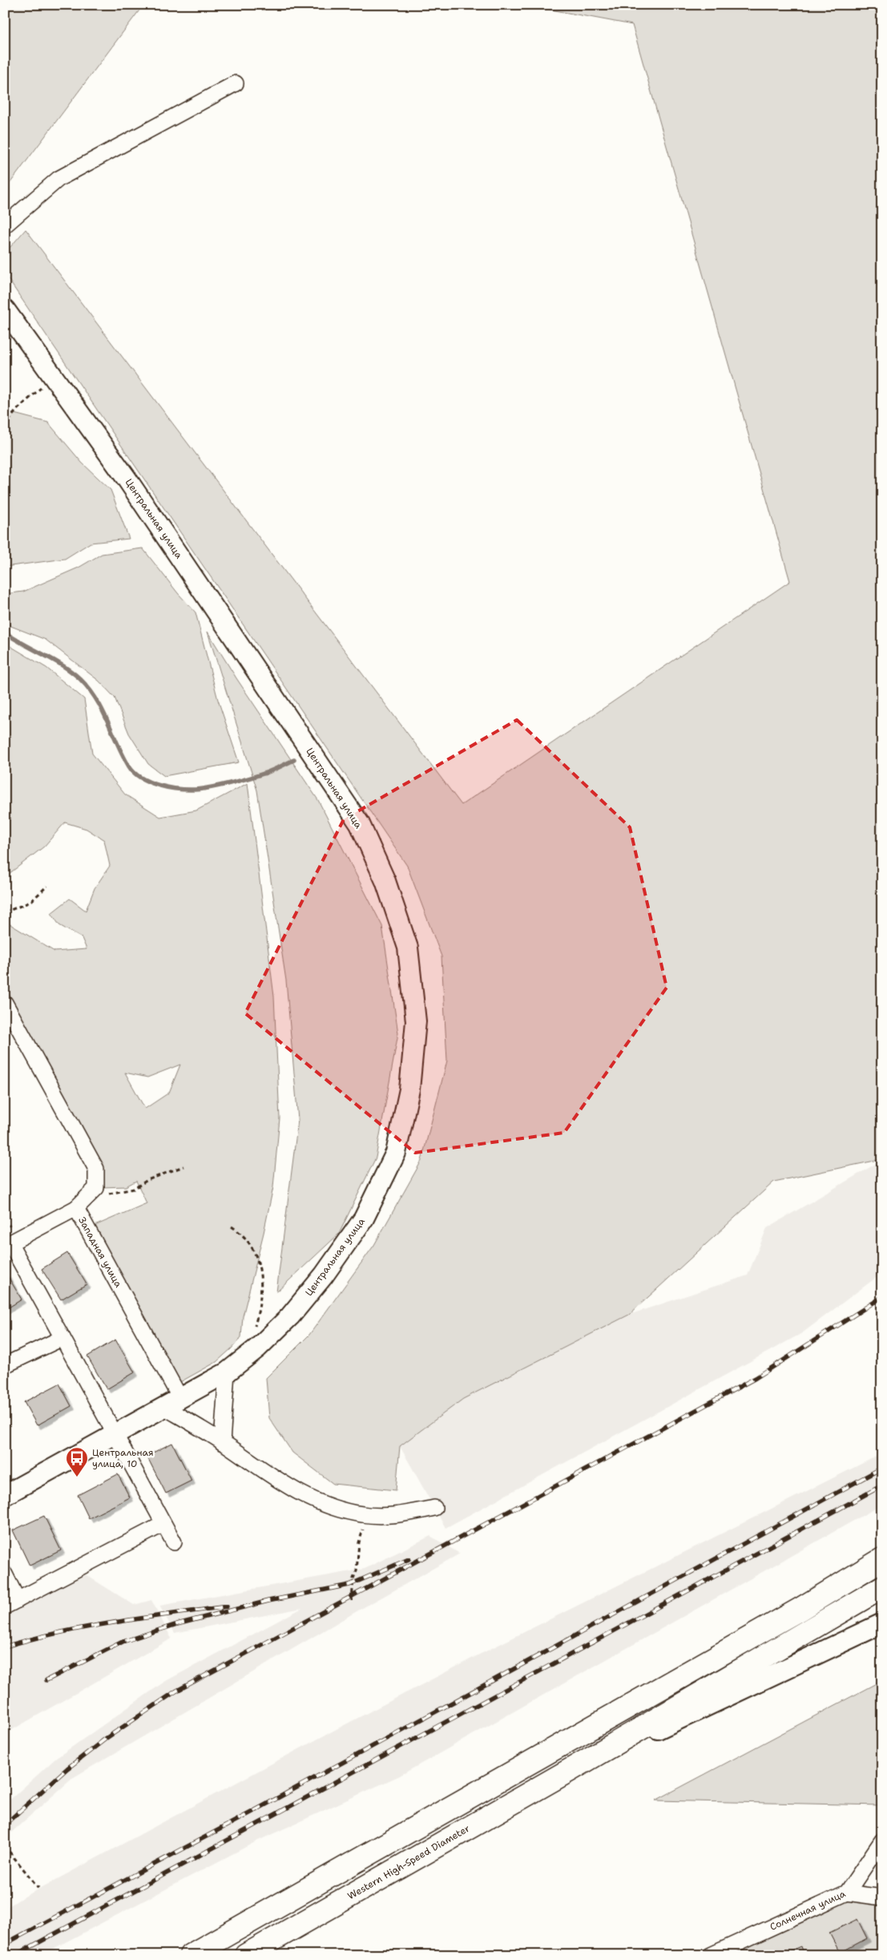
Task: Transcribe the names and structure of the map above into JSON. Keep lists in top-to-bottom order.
{
  "streets": {
    "highway": ["Western High-Speed Diameter"],
    "main road": ["Центральная улица"],
    "street": ["Западная улица", "Солнечная улица"]
  },
  "crossings": [
    ["Центральная улица", "Западная улица"]
  ],
  "places": {
    "bus stop": ["Центральная улица, 10"]
  }
}
